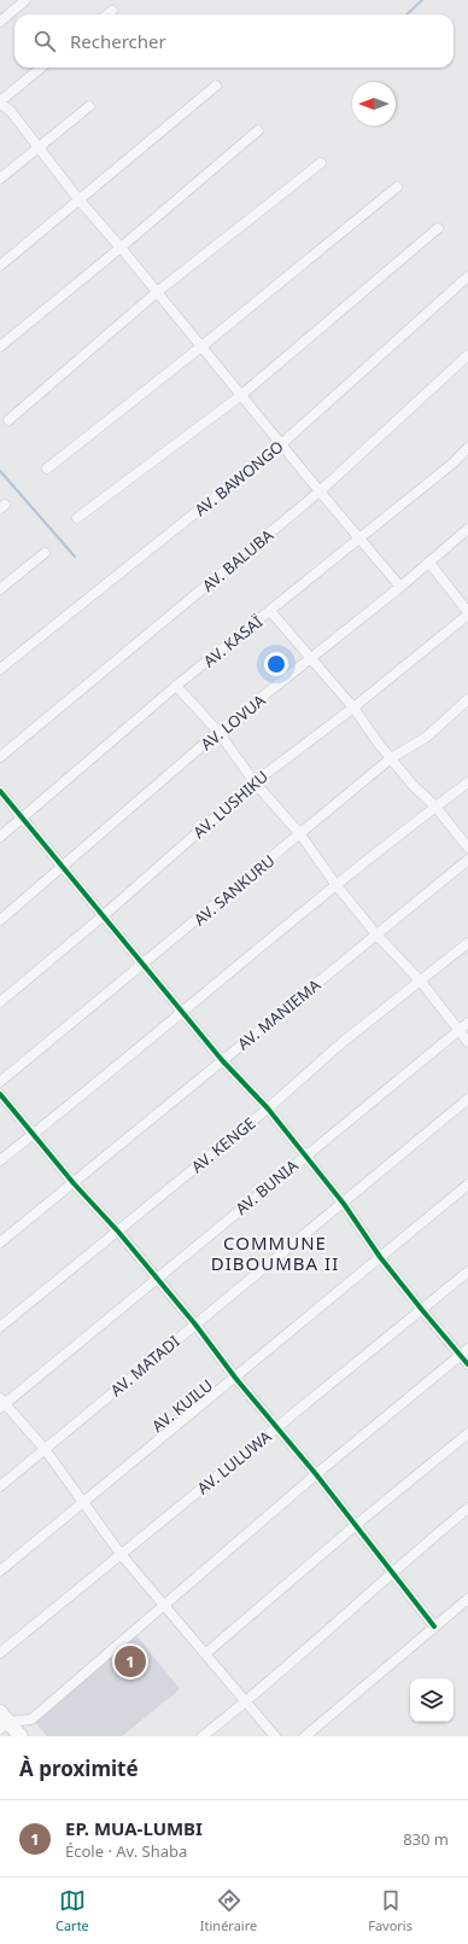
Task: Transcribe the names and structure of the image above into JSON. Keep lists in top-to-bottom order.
{
  "streets": {
    "street": [
      "AV. BAWONGO",
      "AV. BALUBA",
      "AV. KASAÏ",
      "AV. LOVUA",
      "AV. LUSHIKU",
      "AV. SANKURU",
      "AV. MANIEMA",
      "AV. KENGE",
      "AV. BUNIA",
      "AV. MATADI",
      "AV. KUILU",
      "AV. LULUWA"
    ]
  },
  "districts": ["COMMUNE DIBOUMBA II"],
  "north": "left",
  "page": {
    "search": "Rechercher",
    "pins": "1",
    "heading": "À proximité",
    "list": [
      {
        "mark": "1",
        "name": "EP. MUA-LUMBI",
        "note": "École · Av. Shaba",
        "value": "830 m"
      }
    ],
    "nav": ["Carte", "Itinéraire", "Favoris"]
  }
}
